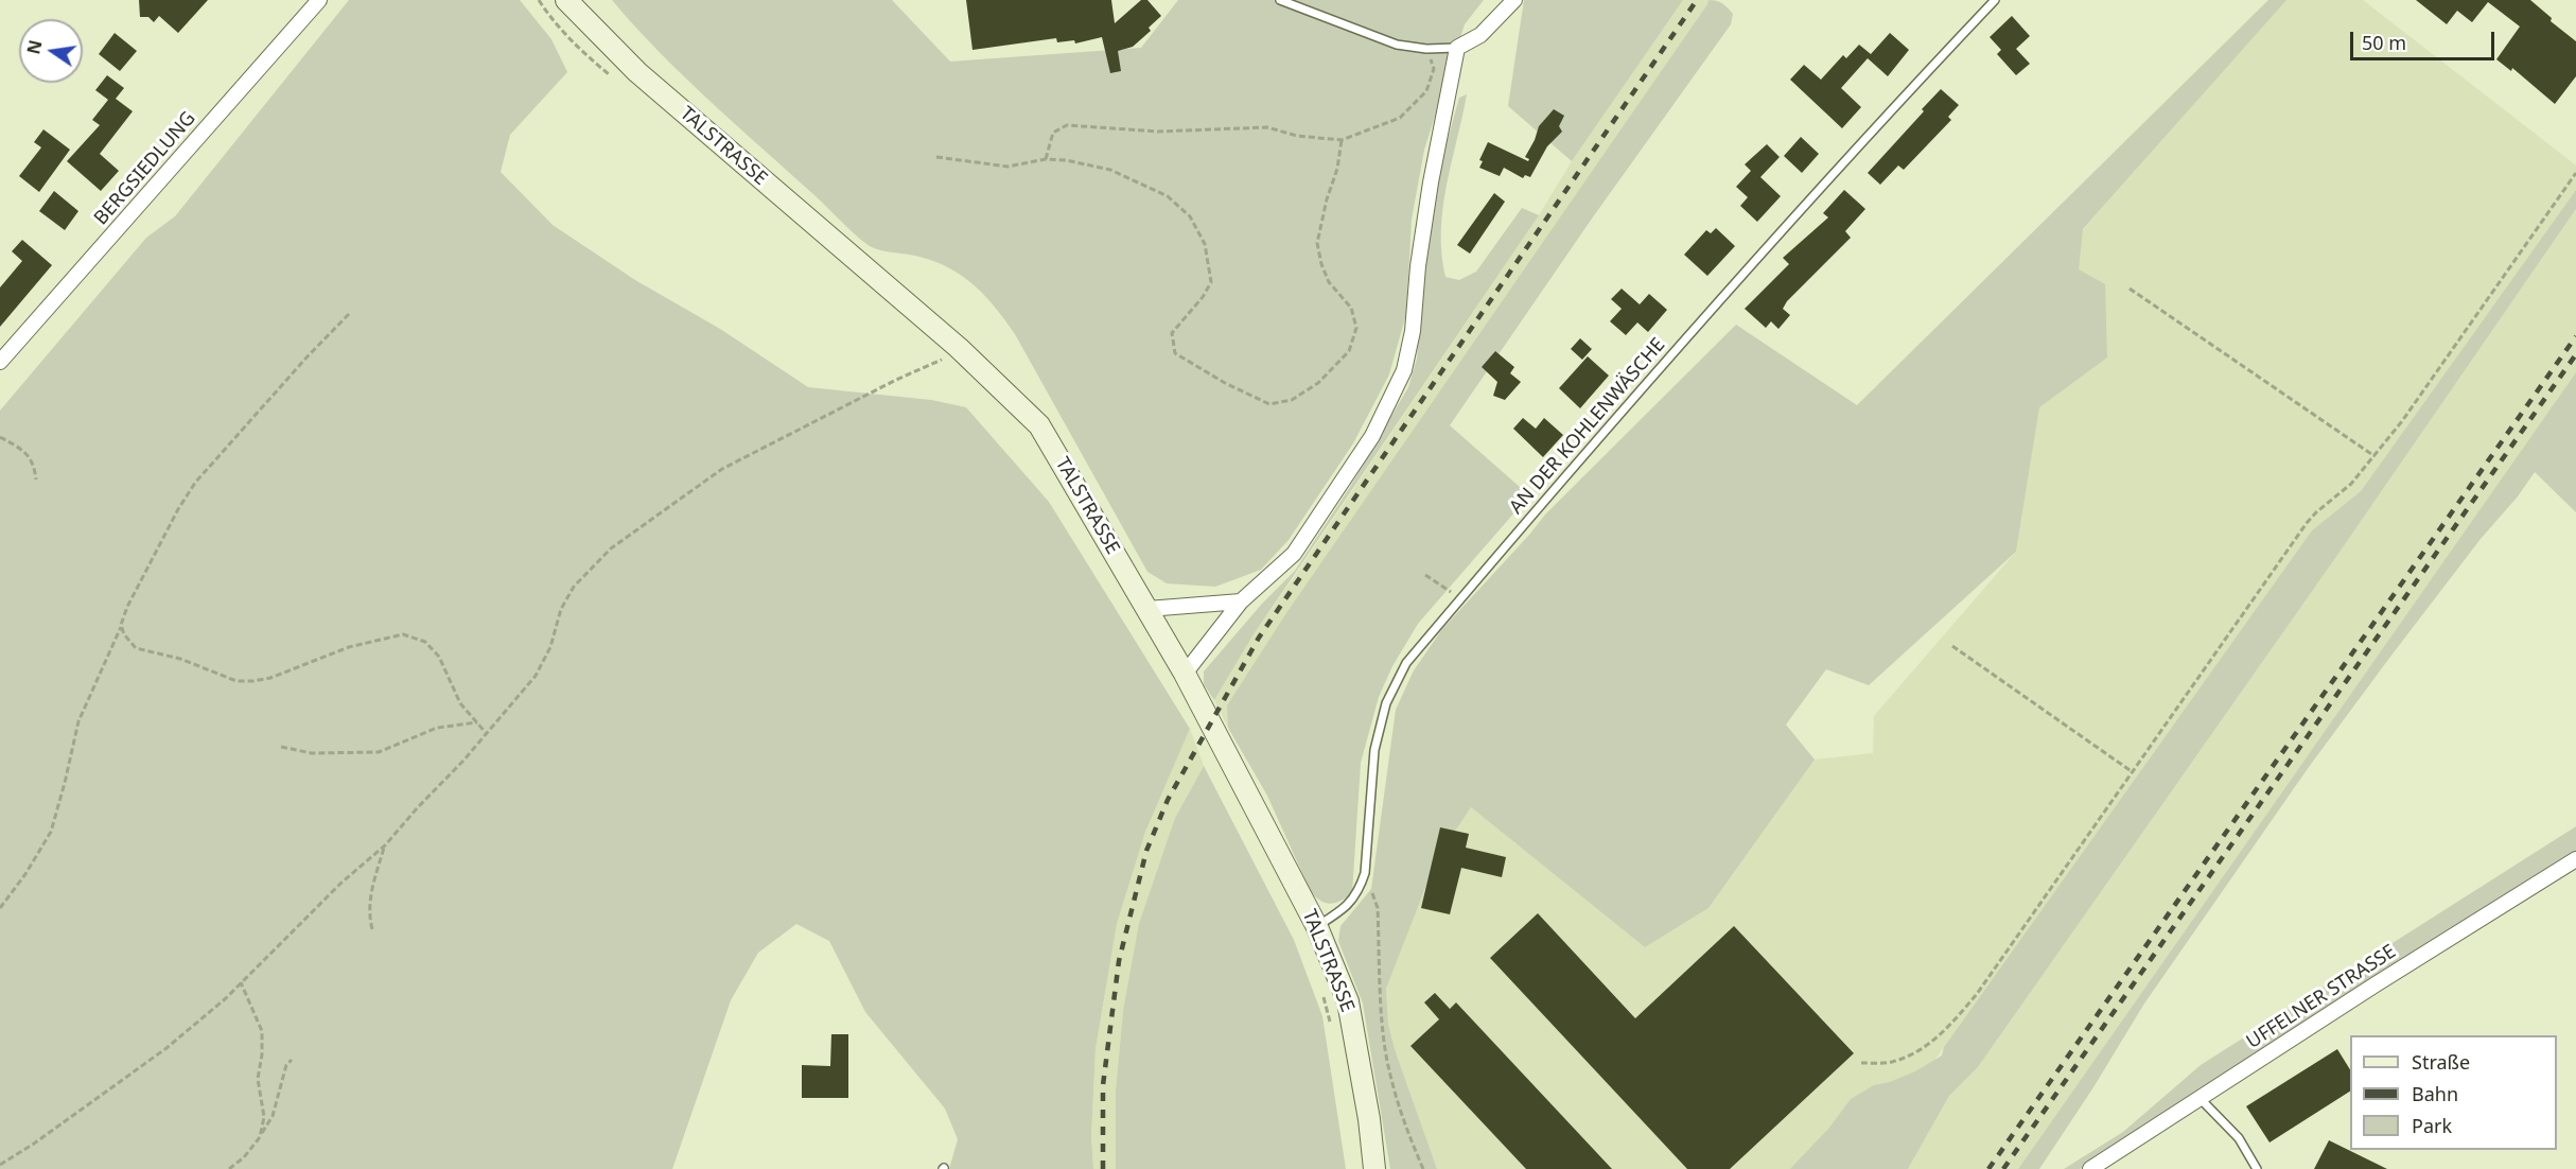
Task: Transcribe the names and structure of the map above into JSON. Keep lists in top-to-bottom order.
{
  "streets": {
    "street": ["TALSTRASSE", "BERGSIEDLUNG", "UFFELNER STRASSE"],
    "lane": ["AN DER KOHLENWÄSCHE"]
  },
  "crossings": [
    ["TALSTRASSE", "AN DER KOHLENWÄSCHE"]
  ],
  "legend": ["Straße", "Bahn", "Park"],
  "scale_bar": "50 m",
  "north": "left"
}
